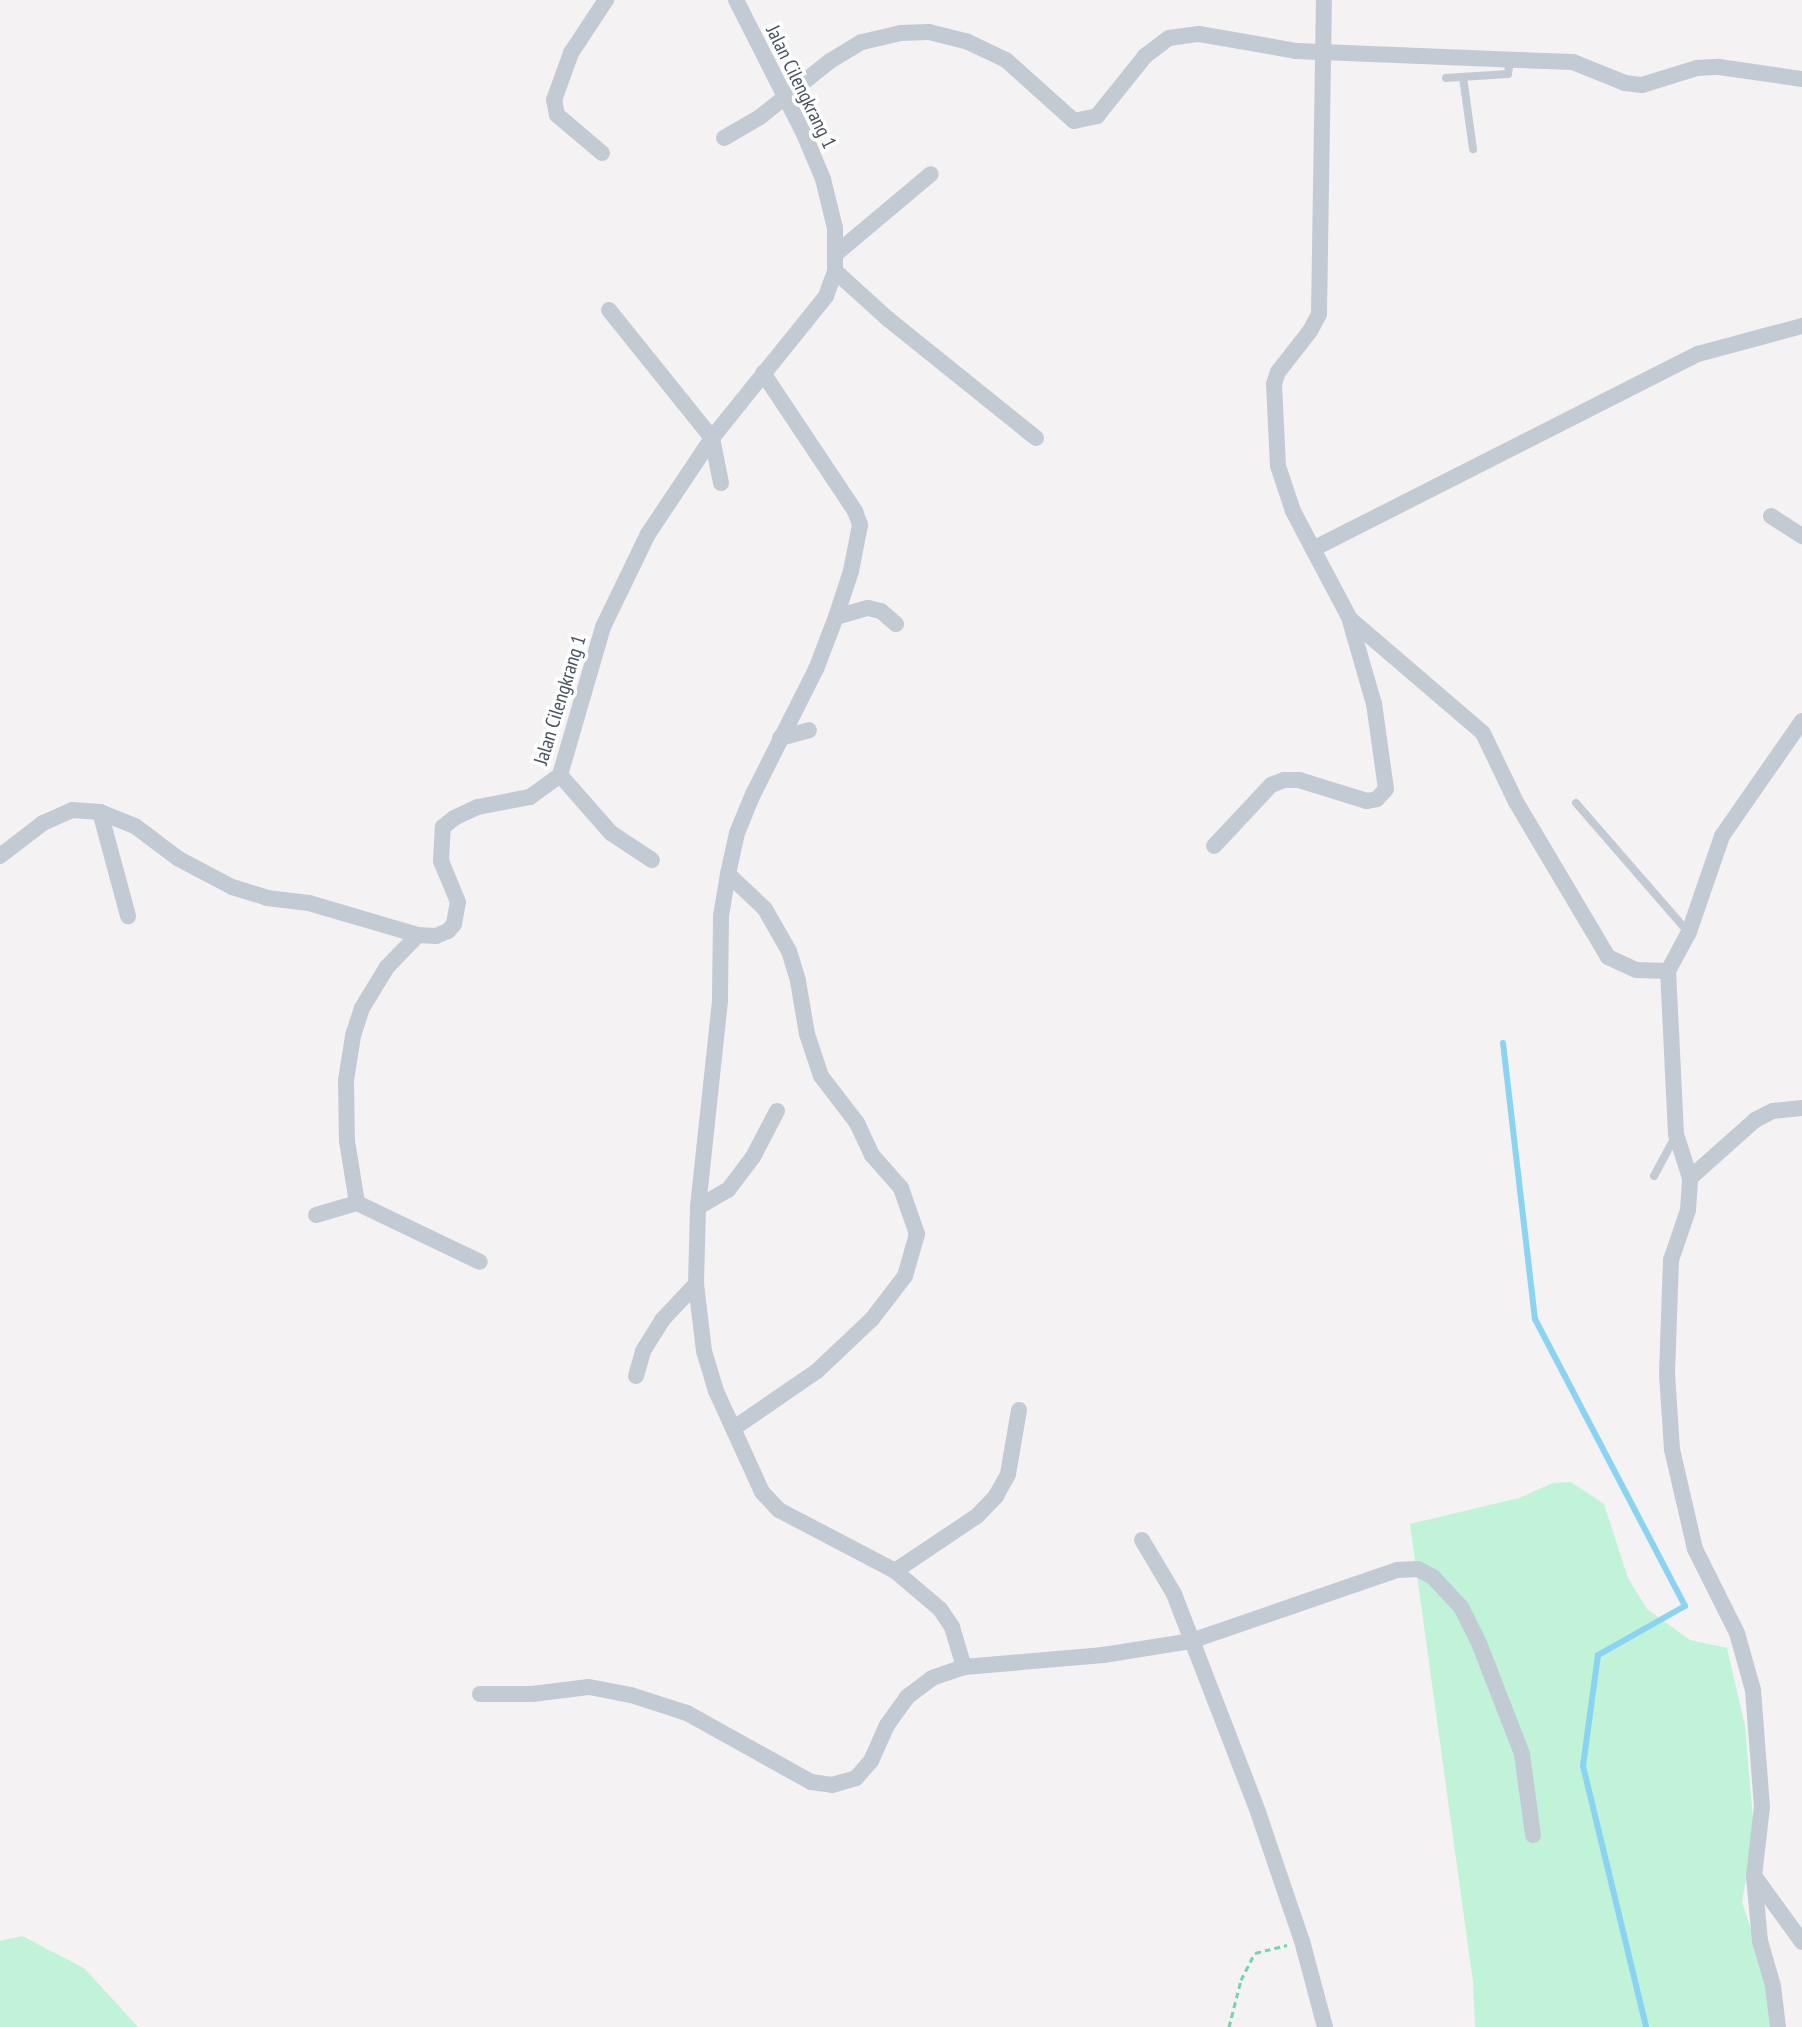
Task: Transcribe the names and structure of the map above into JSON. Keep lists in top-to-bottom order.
{
  "streets": {
    "street": ["Jalan Cilengkrang 1"]
  }
}
